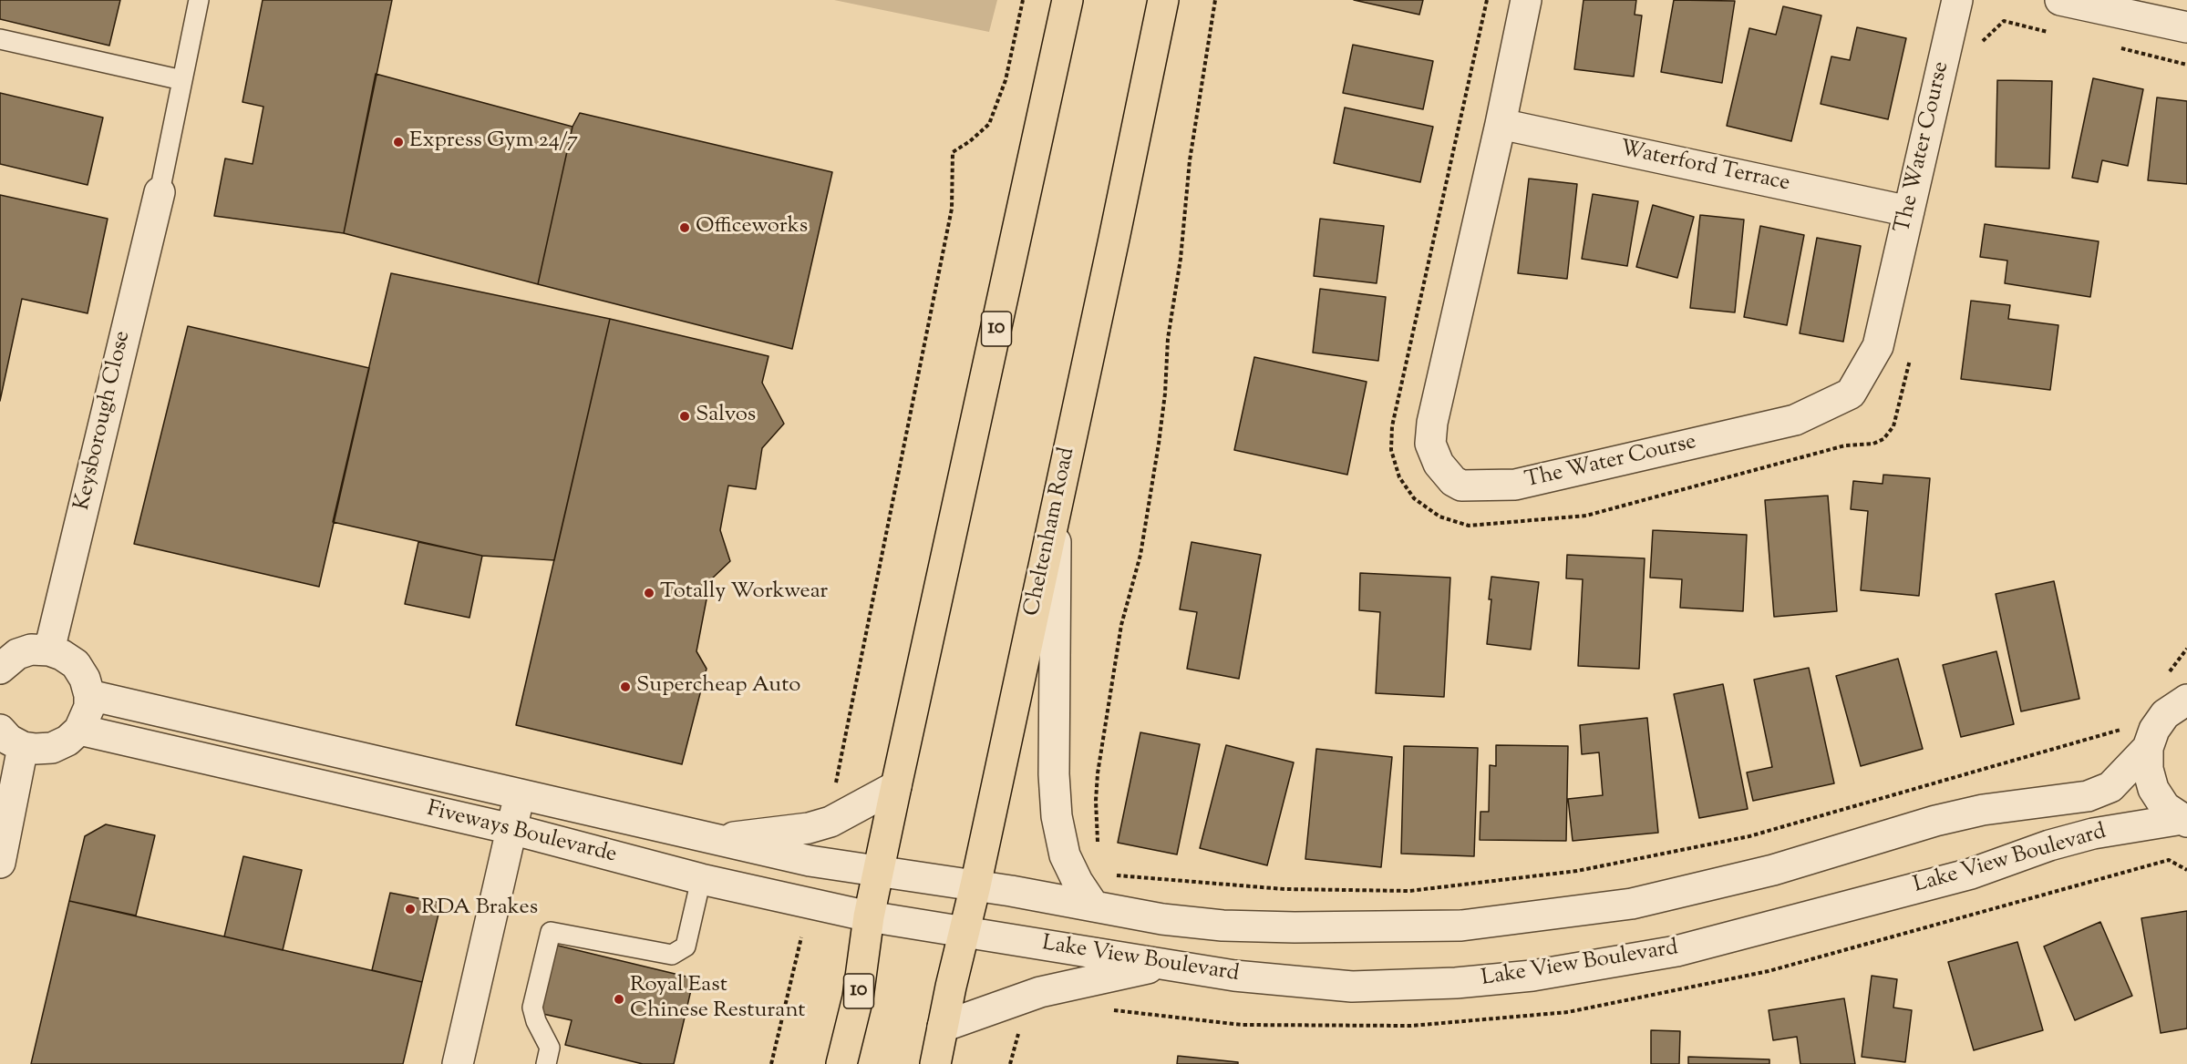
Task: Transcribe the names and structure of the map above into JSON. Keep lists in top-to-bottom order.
{
  "streets": {
    "main road": ["10", "Cheltenham Road"],
    "street": [
      "The Water Course",
      "Waterford Terrace",
      "Keysborough Close",
      "Fiveways Boulevarde",
      "Lake View Boulevard"
    ]
  },
  "crossings": [
    ["The Water Course", "Waterford Terrace"],
    ["10", "Fiveways Boulevarde"],
    ["Cheltenham Road", "Fiveways Boulevarde"],
    ["Cheltenham Road", "Lake View Boulevard"],
    ["Fiveways Boulevarde", "Lake View Boulevard"]
  ],
  "places": [
    "Express Gym 24/7",
    "Officeworks",
    "Salvos",
    "Totally Workwear",
    "Supercheap Auto",
    "RDA Brakes",
    "Royal East Chinese Resturant"
  ]
}
